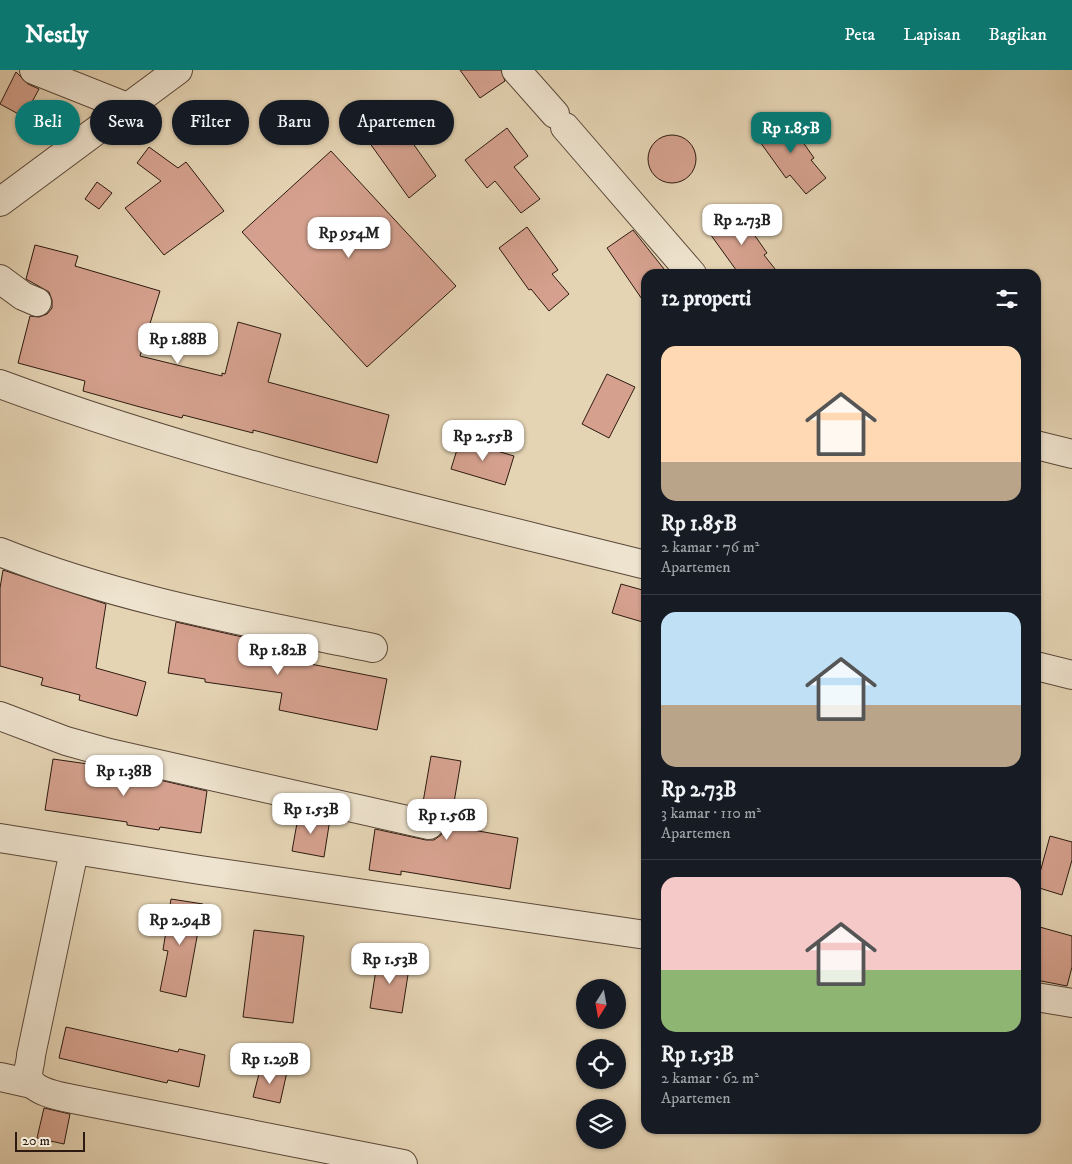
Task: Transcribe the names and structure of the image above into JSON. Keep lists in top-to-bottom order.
{
  "scale_bar": "20 m",
  "north": "bottom",
  "page": {
    "header": "Nestly",
    "nav": ["Peta", "Lapisan", "Bagikan"],
    "chip": [
      "Beli",
      "Sewa",
      "Filter",
      "Baru",
      "Apartemen"
    ],
    "price": [
      "Rp 1.85B",
      "Rp 2.73B",
      "Rp 954M",
      "Rp 1.88B",
      "Rp 2.55B",
      "Rp 1.82B",
      "Rp 1.38B",
      "Rp 1.53B",
      "Rp 1.56B",
      "Rp 2.94B",
      "Rp 1.53B",
      "Rp 1.29B"
    ],
    "heading": "12 properti",
    "list": [
      {
        "name": "Rp 1.85B",
        "note": "2 kamar · 76 m² · Apartemen"
      },
      {
        "name": "Rp 2.73B",
        "note": "3 kamar · 110 m² · Apartemen"
      },
      {
        "name": "Rp 1.53B",
        "note": "2 kamar · 62 m² · Apartemen"
      }
    ],
    "scale": "20 m"
  }
}
